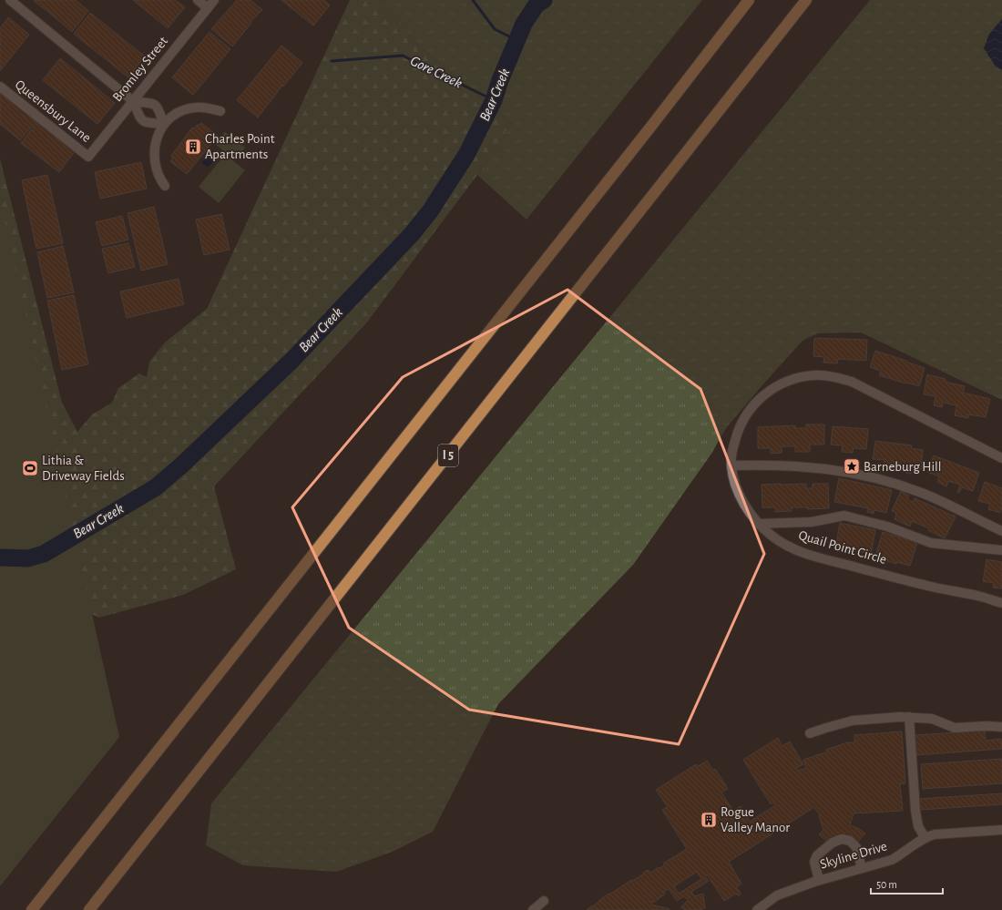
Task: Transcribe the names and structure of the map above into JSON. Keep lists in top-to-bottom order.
{
  "streets": {
    "highway": ["I 5"],
    "street": [
      "Bromley Street",
      "Queensbury Lane",
      "Quail Point Circle",
      "Skyline Drive"
    ]
  },
  "crossings": [
    ["Bromley Street", "Queensbury Lane"]
  ],
  "water": ["Gore Creek", "Bear Creek"],
  "places": {
    "building": ["Charles Point Apartments", "Rogue Valley Manor"],
    "place": ["Barneburg Hill"],
    "sports": ["Lithia & Driveway Fields"]
  },
  "scale_bar": "50 m"
}
